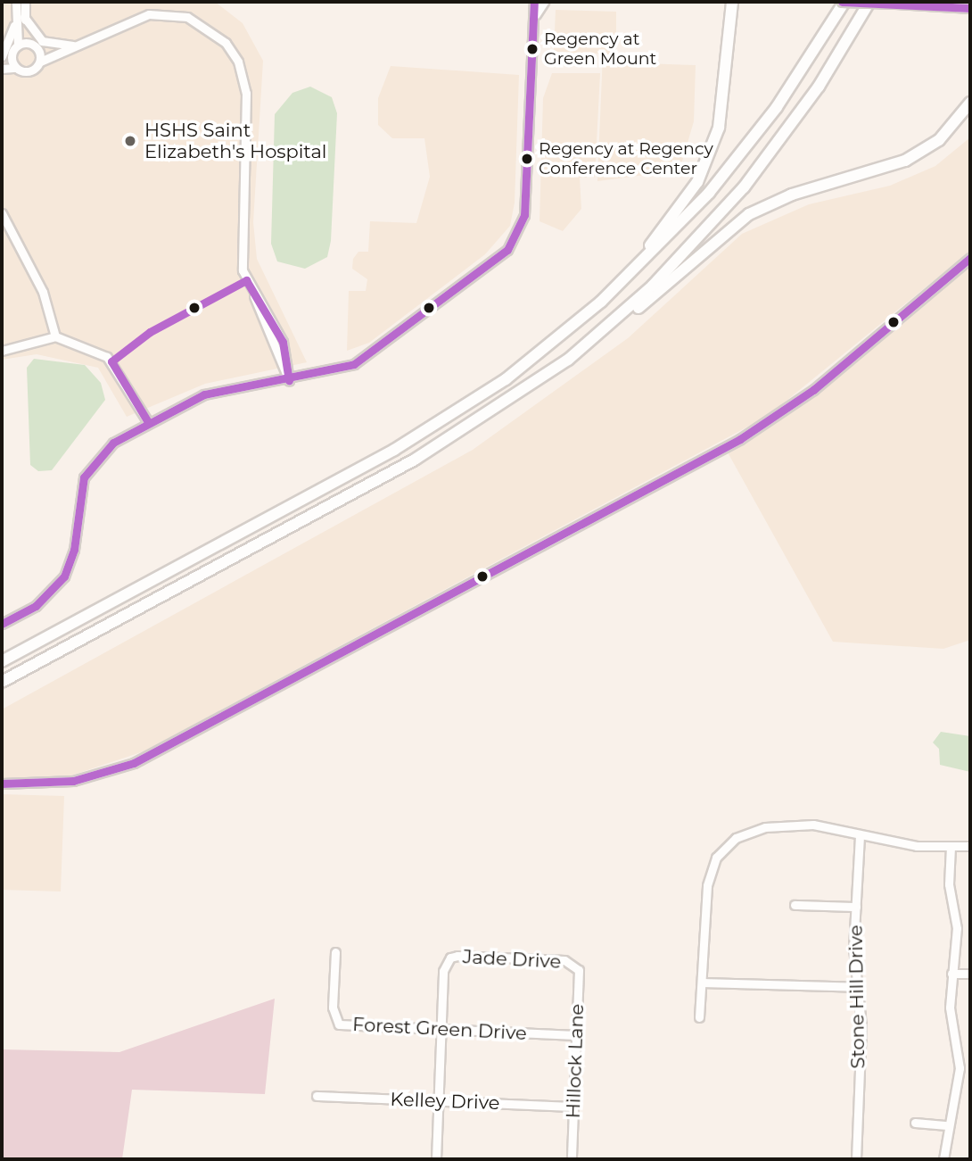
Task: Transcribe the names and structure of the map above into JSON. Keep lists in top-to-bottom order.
{
  "streets": {
    "street": [
      "Jade Drive",
      "Stone Hill Drive",
      "Forest Green Drive",
      "Hillock Lane",
      "Kelley Drive"
    ]
  },
  "crossings": [
    ["Jade Drive", "Forest Green Drive"],
    ["Jade Drive", "Hillock Lane"],
    ["Forest Green Drive", "Hillock Lane"],
    ["Hillock Lane", "Kelley Drive"]
  ],
  "places": ["Regency at Green Mount", "HSHS Saint Elizabeth's Hospital", "Regency at Regency Conference Center"]
}
